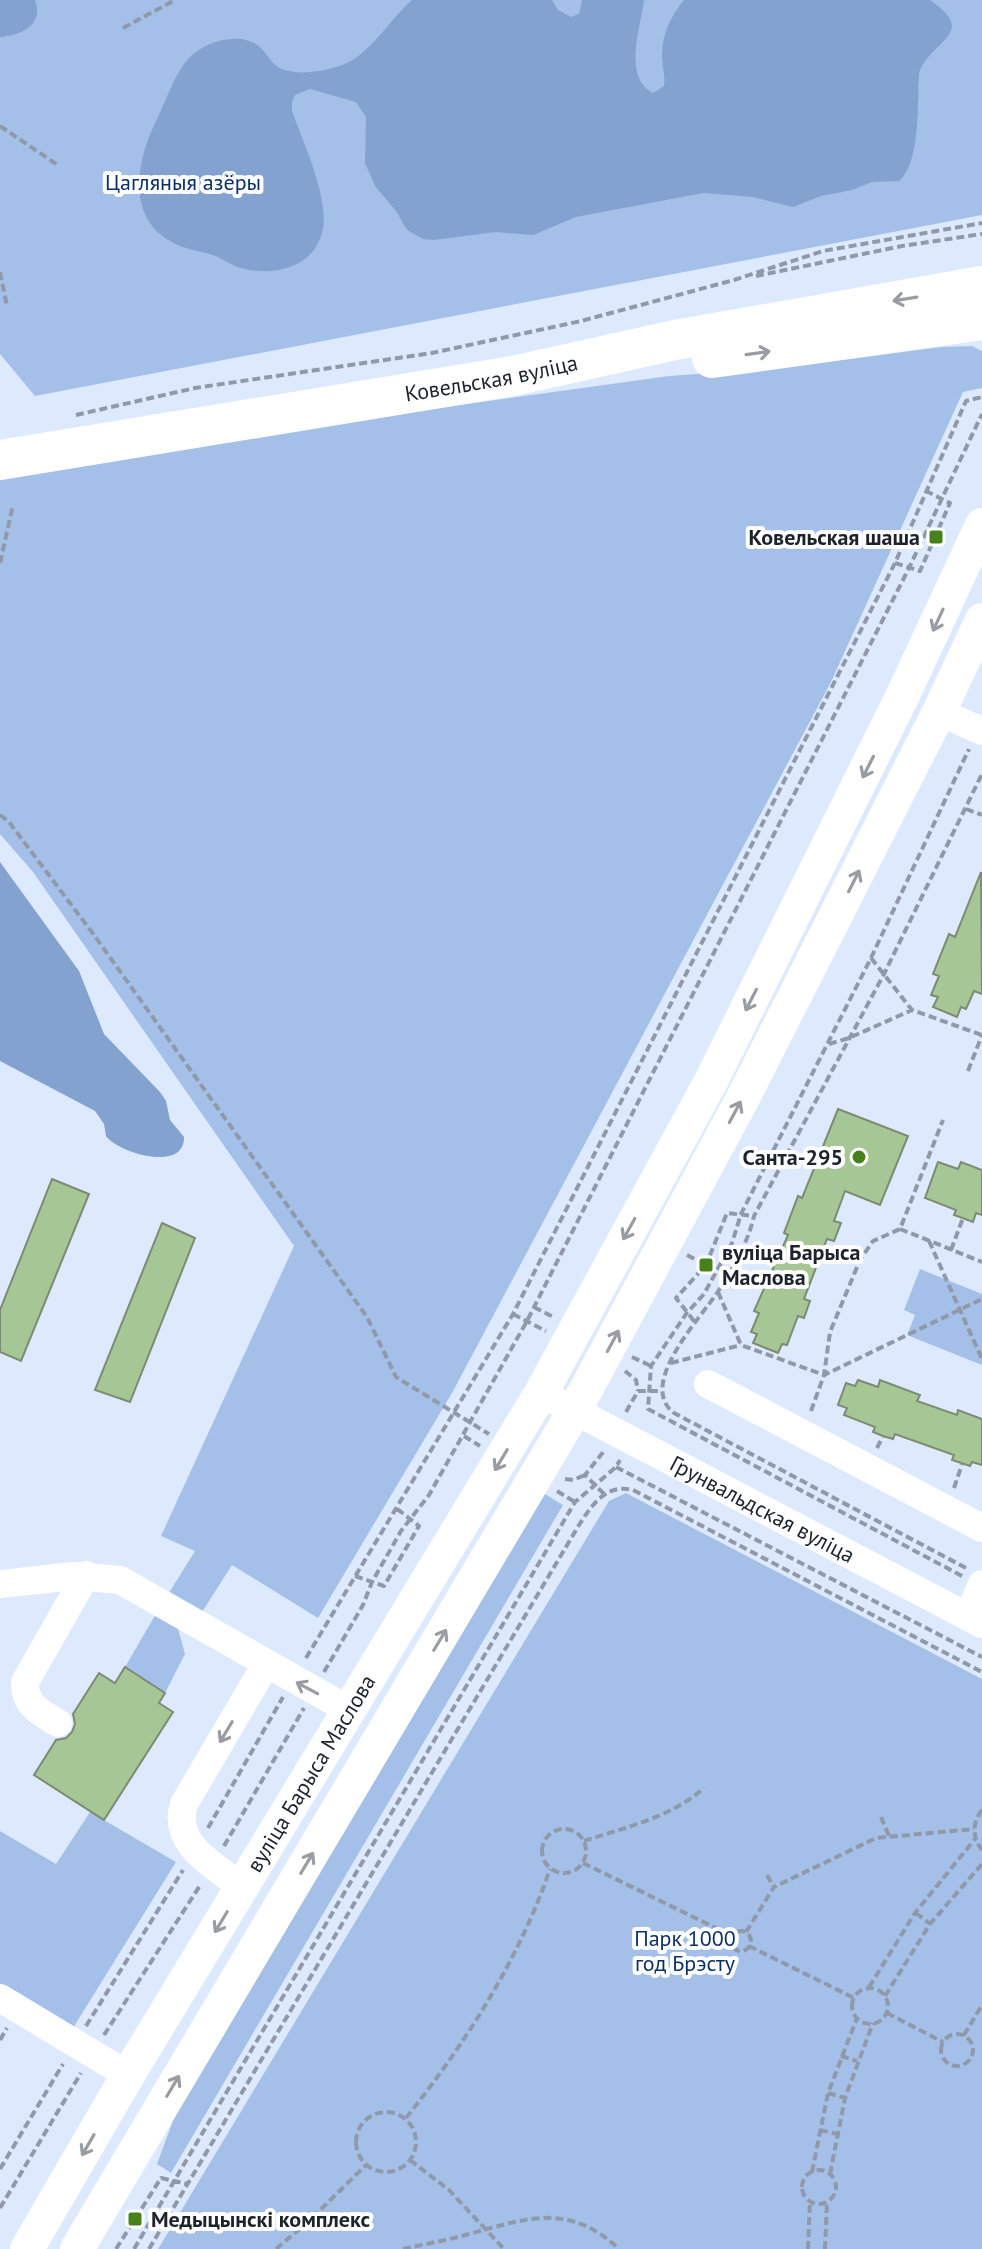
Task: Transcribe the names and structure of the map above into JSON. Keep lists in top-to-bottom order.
{
  "streets": {
    "highway": ["Ковельская вуліца"],
    "main road": ["вуліца Барыса Маслова"],
    "street": ["Грунвальдская вуліца"]
  },
  "crossings": [
    ["Грунвальдская вуліца", "вуліца Барыса Маслова"]
  ],
  "parks": ["Цагляныя азёры", "Парк 1000 год Брэсту"],
  "places": {
    "transit": ["Ковельская шаша", "вуліца Барыса Маслова", "Медыцынскі комплекс"],
    "other": ["Санта-295"]
  }
}
